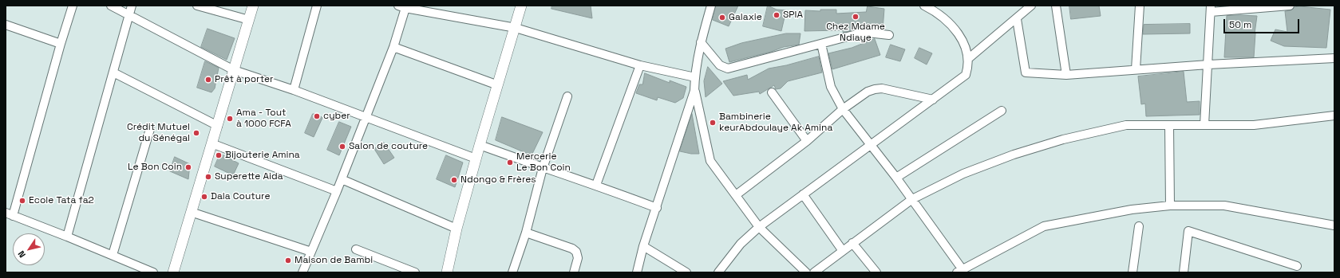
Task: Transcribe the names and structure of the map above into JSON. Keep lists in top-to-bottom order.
{
  "places": [
    "SPIA",
    "Chez Mdame Ndiaye",
    "Galaxie",
    "Prêt à porter",
    "cyber",
    "Ama - Tout à 1000 FCFA",
    "Bambinerie keurAbdoulaye Ak Amina",
    "Crédit Mutuel du Sénégal",
    "Salon de couture",
    "Bijouterie Amina",
    "Mercerie Le Bon Coin",
    "Le Bon Coin",
    "Superette Aida",
    "Ndongo & Frères",
    "Dala Couture",
    "Ecole Tata fa2",
    "Maison de Bambi"
  ],
  "scale_bar": "50 m",
  "north": "bottom left"
}
